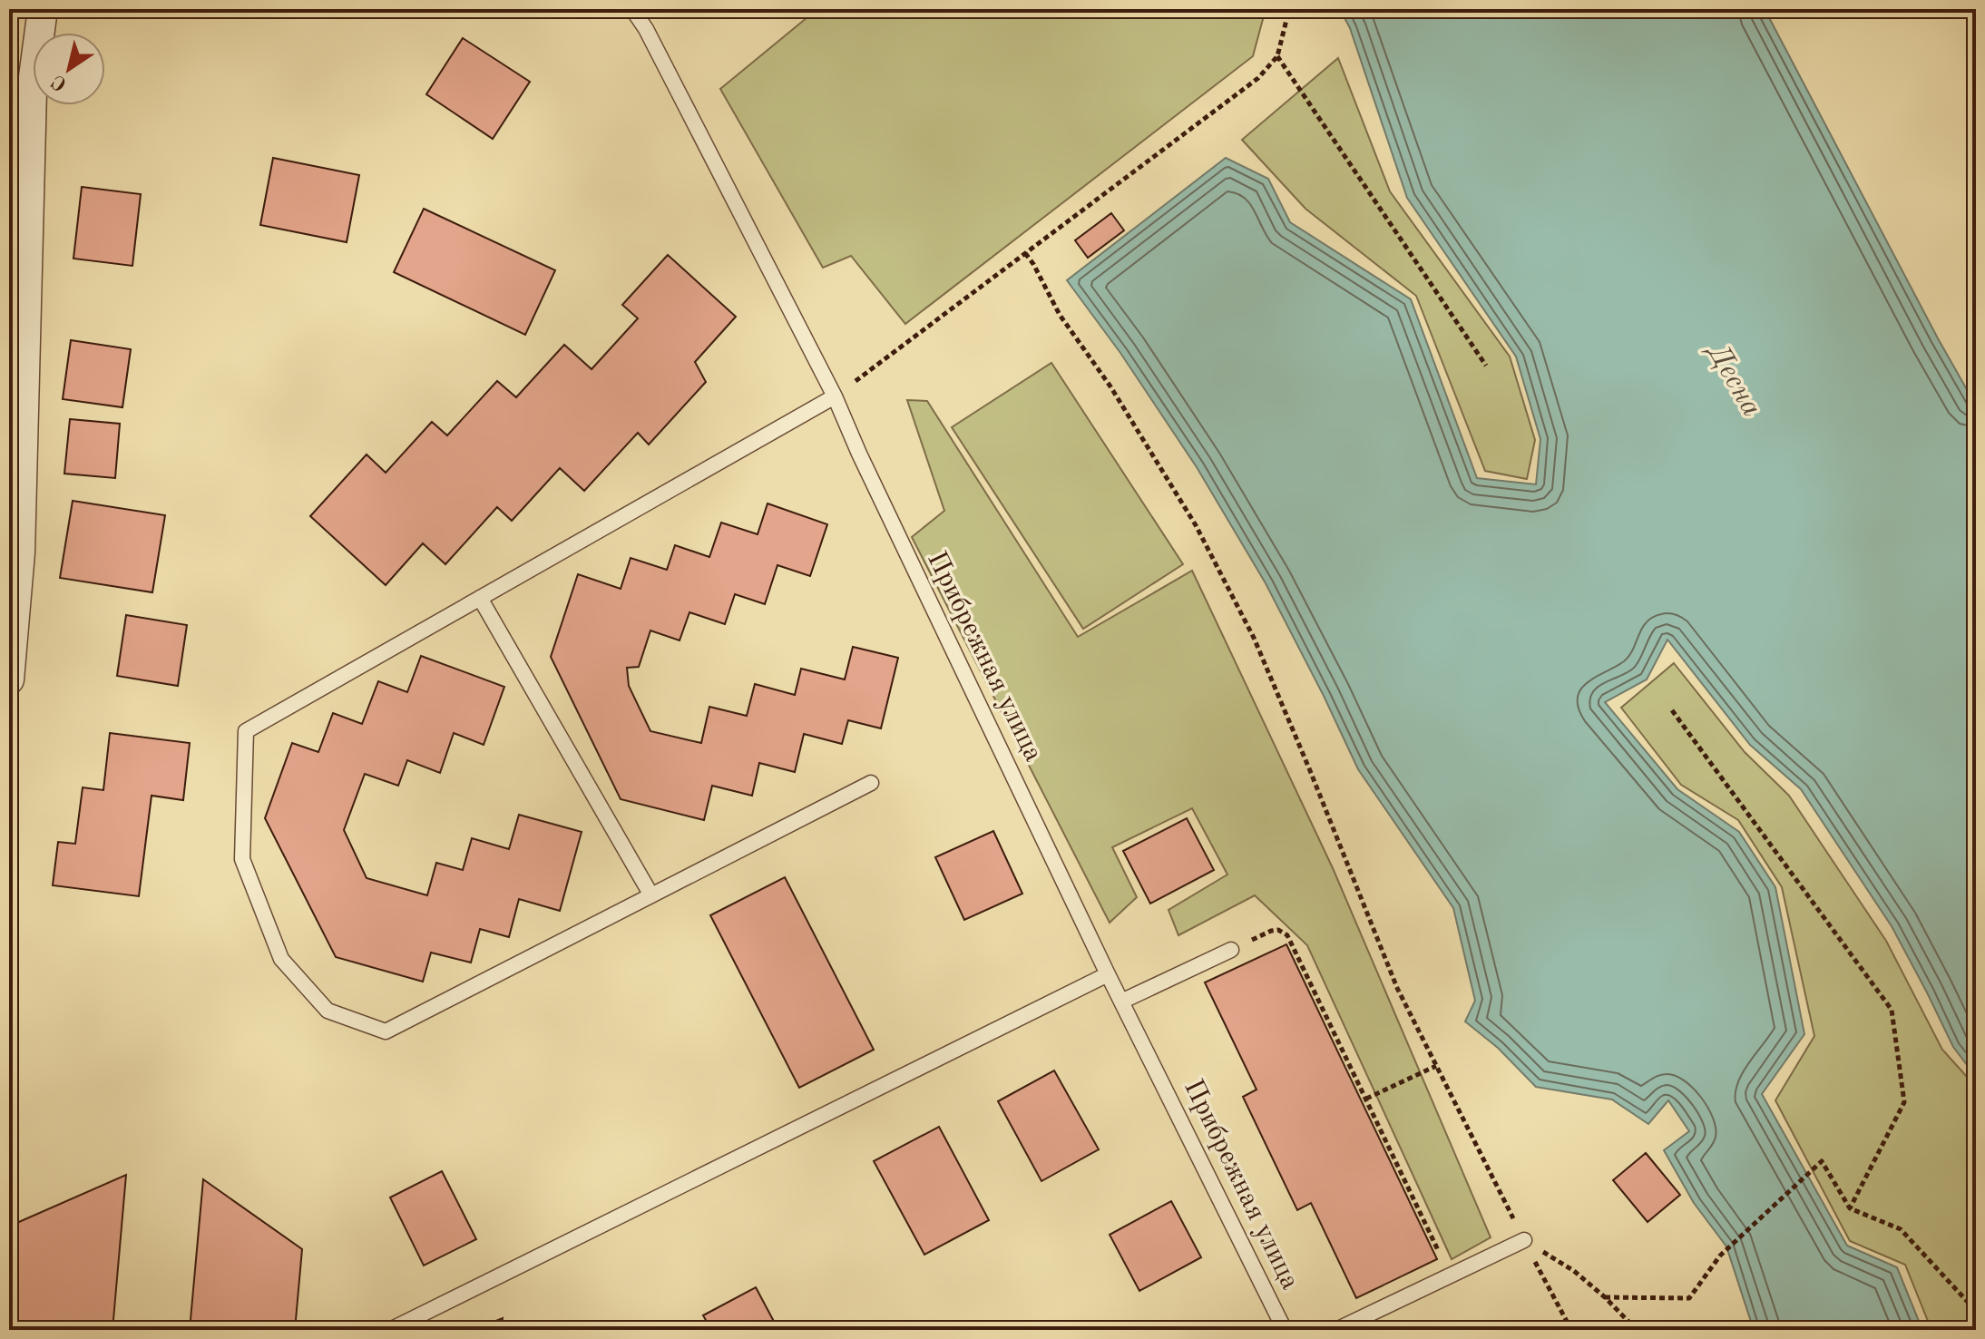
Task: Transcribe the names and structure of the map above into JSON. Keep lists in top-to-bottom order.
{
  "streets": {
    "lane": ["Прибрежная улица"]
  },
  "water": ["Десна"],
  "north": "bottom left"
}
